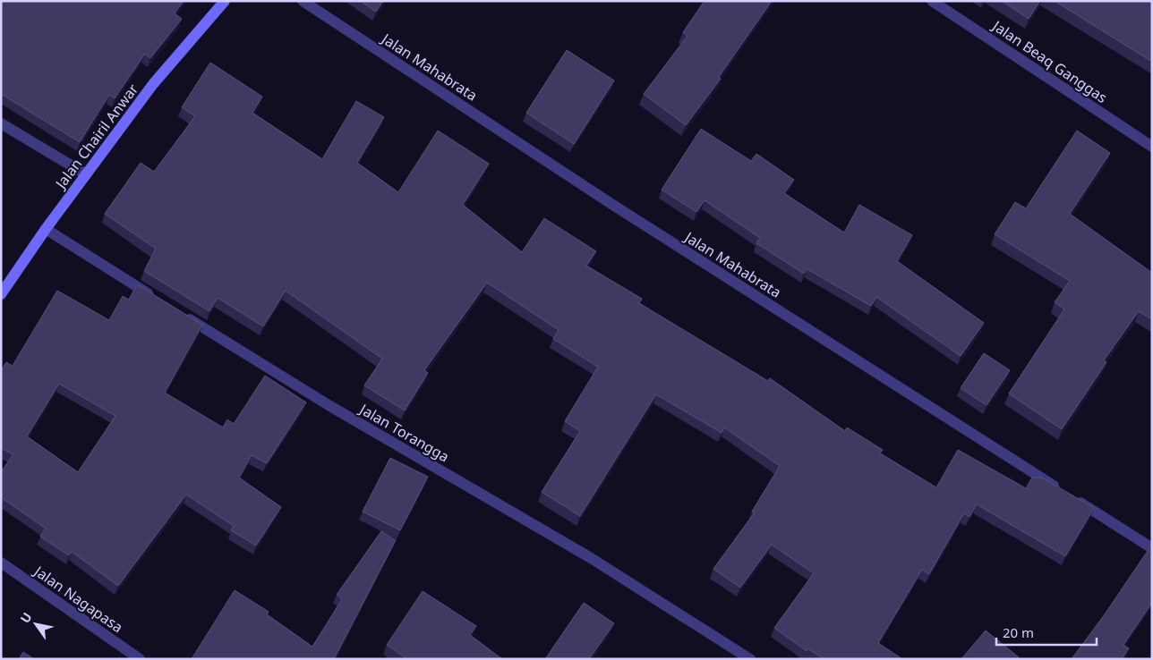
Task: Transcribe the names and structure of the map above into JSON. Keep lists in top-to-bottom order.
{
  "streets": {
    "street": [
      "Jalan Beaq Ganggas",
      "Jalan Mahabrata",
      "Jalan Chairil Anwar",
      "Jalan Torangga",
      "Jalan Nagapasa"
    ]
  },
  "scale_bar": "20 m",
  "north": "top left"
}
